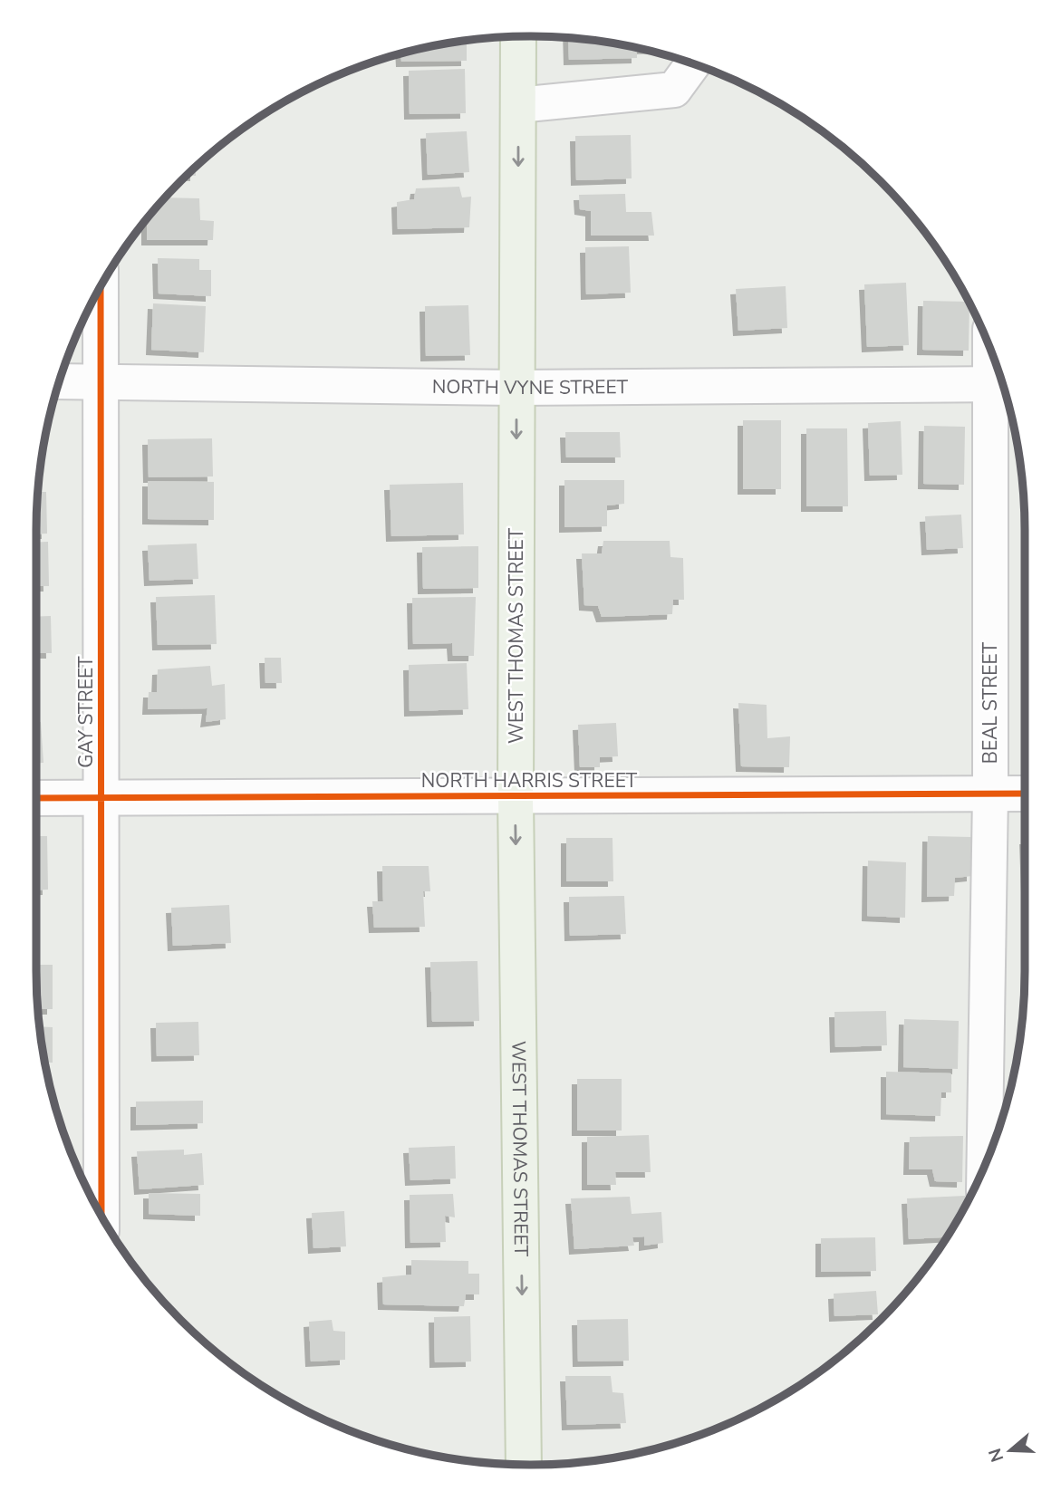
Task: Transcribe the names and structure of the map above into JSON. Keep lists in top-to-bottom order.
{
  "streets": {
    "main road": ["WEST THOMAS STREET"],
    "street": [
      "NORTH VYNE STREET",
      "BEAL STREET",
      "GAY STREET",
      "NORTH HARRIS STREET"
    ]
  },
  "crossings": [
    ["NORTH VYNE STREET", "WEST THOMAS STREET"],
    ["NORTH VYNE STREET", "BEAL STREET"],
    ["NORTH VYNE STREET", "GAY STREET"],
    ["WEST THOMAS STREET", "NORTH HARRIS STREET"],
    ["BEAL STREET", "NORTH HARRIS STREET"],
    ["GAY STREET", "NORTH HARRIS STREET"]
  ],
  "one_way": ["WEST THOMAS STREET"],
  "north": "left"
}
